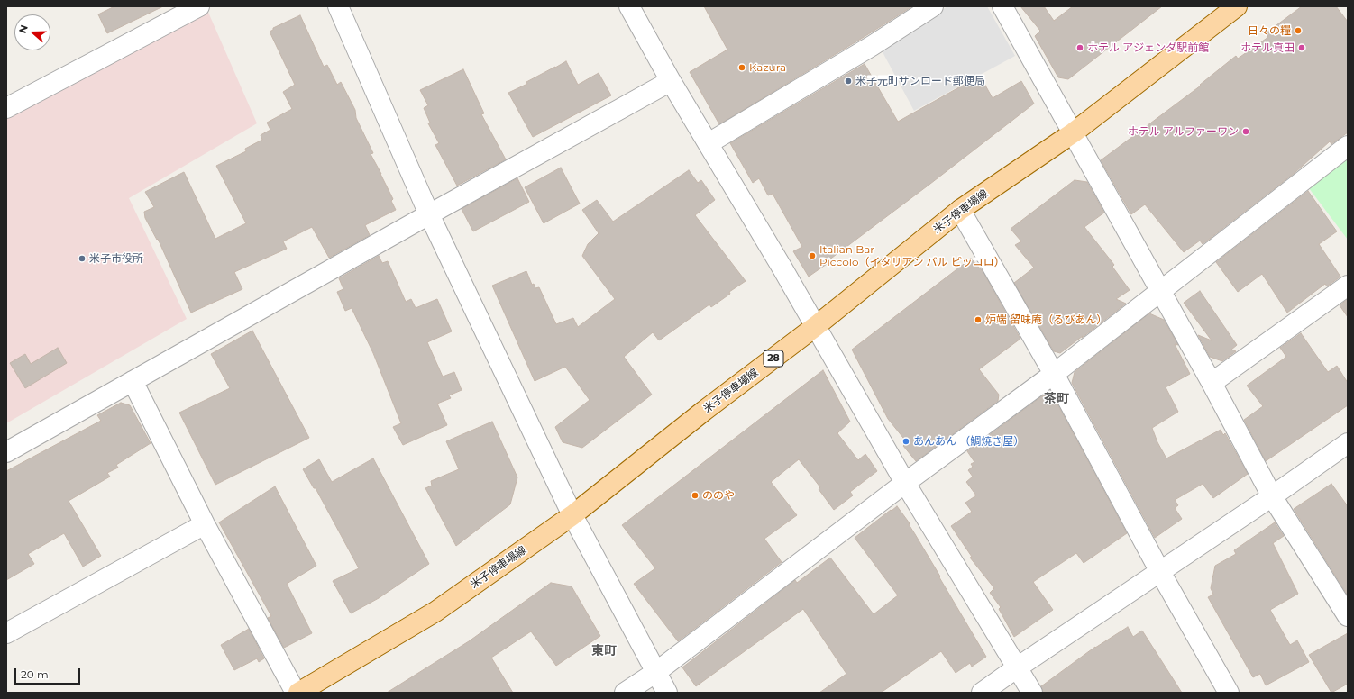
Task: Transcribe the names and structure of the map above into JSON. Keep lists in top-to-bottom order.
{
  "streets": {
    "main road": ["米子停車場線", "28"]
  },
  "districts": ["茶町", "東町"],
  "places": [
    "日々の糧",
    "ホテル アジェンダ駅前館",
    "ホテル真田",
    "Kazura",
    "米子元町サンロード郵便局",
    "ホテル アルファーワン",
    "Italian Bar Piccolo（イタリアン バル ピッコロ）",
    "米子市役所",
    "炉端 留味庵（るびあん）",
    "あんあん （鯛焼き屋）",
    "ののや"
  ],
  "scale_bar": "20 m",
  "north": "left"
}
